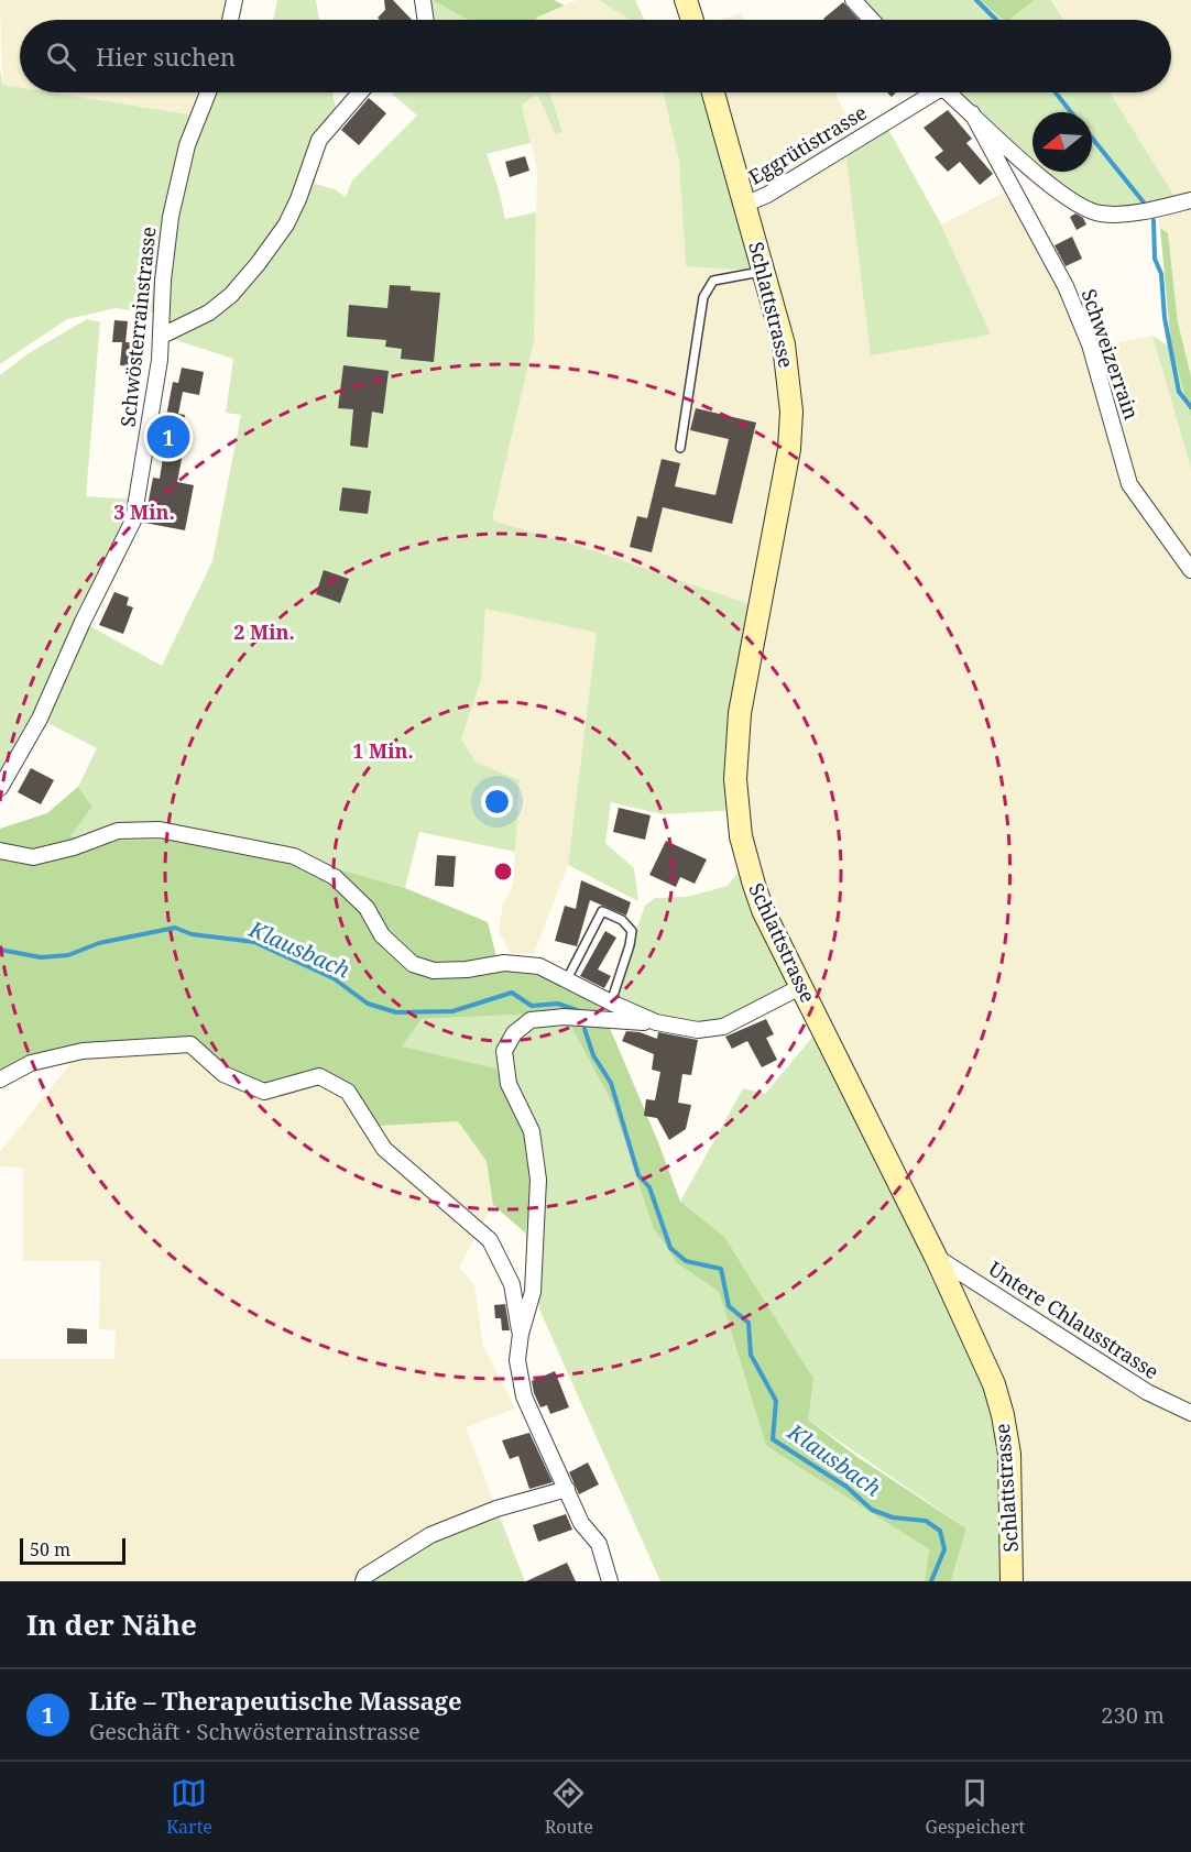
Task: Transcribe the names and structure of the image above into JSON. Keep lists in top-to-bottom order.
{
  "streets": {
    "street": [
      "Eggrütistrasse",
      "Schlattstrasse",
      "Schwösterrainstrasse",
      "Schweizerrain",
      "Untere Chlausstrasse"
    ]
  },
  "crossings": [
    ["Eggrütistrasse", "Schlattstrasse"],
    ["Eggrütistrasse", "Schweizerrain"],
    ["Schlattstrasse", "Untere Chlausstrasse"]
  ],
  "water": ["Klausbach"],
  "scale_bar": "50 m",
  "north": "left",
  "page": {
    "search": "Hier suchen",
    "pins": "1",
    "scale": "50 m",
    "heading": "In der Nähe",
    "list": [
      {
        "mark": "1",
        "name": "Life – Therapeutische Massage",
        "note": "Geschäft · Schwösterrainstrasse",
        "value": "230 m"
      }
    ],
    "nav": ["Karte", "Route", "Gespeichert"]
  },
  "rings": ["3 Min.", "2 Min.", "1 Min."]
}
